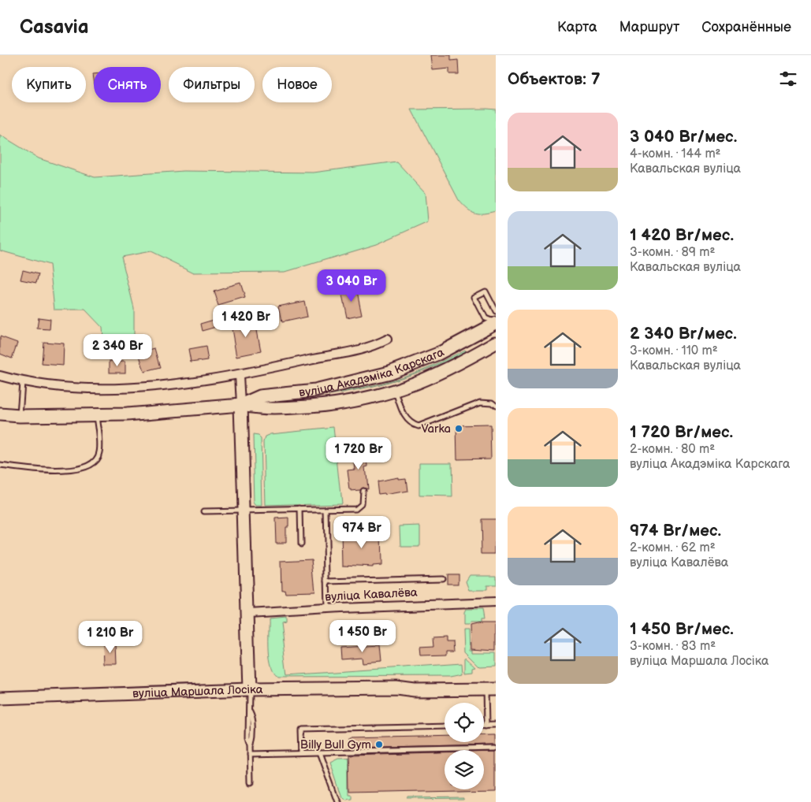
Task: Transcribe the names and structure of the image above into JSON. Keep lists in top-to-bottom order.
{
  "streets": {
    "main road": ["вуліца Акадэміка Карскага", "вуліца Маршала Лосіка"],
    "street": ["вуліца Кавалёва"]
  },
  "places": ["Varka", "Billy Bull Gym"],
  "page": {
    "header": "Casavia",
    "nav": ["Карта", "Маршрут", "Сохранённые"],
    "heading": "Объектов: 7",
    "chip": [
      "Купить",
      "Снять",
      "Фильтры",
      "Новое"
    ],
    "list": [
      {
        "name": "3 040 Br/мес.",
        "note": "4-комн. · 144 m² · Кавальская вуліца"
      },
      {
        "name": "1 420 Br/мес.",
        "note": "3-комн. · 89 m² · Кавальская вуліца"
      },
      {
        "name": "2 340 Br/мес.",
        "note": "3-комн. · 110 m² · Кавальская вуліца"
      },
      {
        "name": "1 720 Br/мес.",
        "note": "2-комн. · 80 m² · вуліца Акадэміка Карскага"
      },
      {
        "name": "974 Br/мес.",
        "note": "2-комн. · 62 m² · вуліца Кавалёва"
      },
      {
        "name": "1 450 Br/мес.",
        "note": "3-комн. · 83 m² · вуліца Маршала Лосіка"
      }
    ],
    "price": [
      "3 040 Br",
      "1 420 Br",
      "2 340 Br",
      "1 720 Br",
      "974 Br",
      "1 450 Br",
      "1 210 Br"
    ]
  }
}
